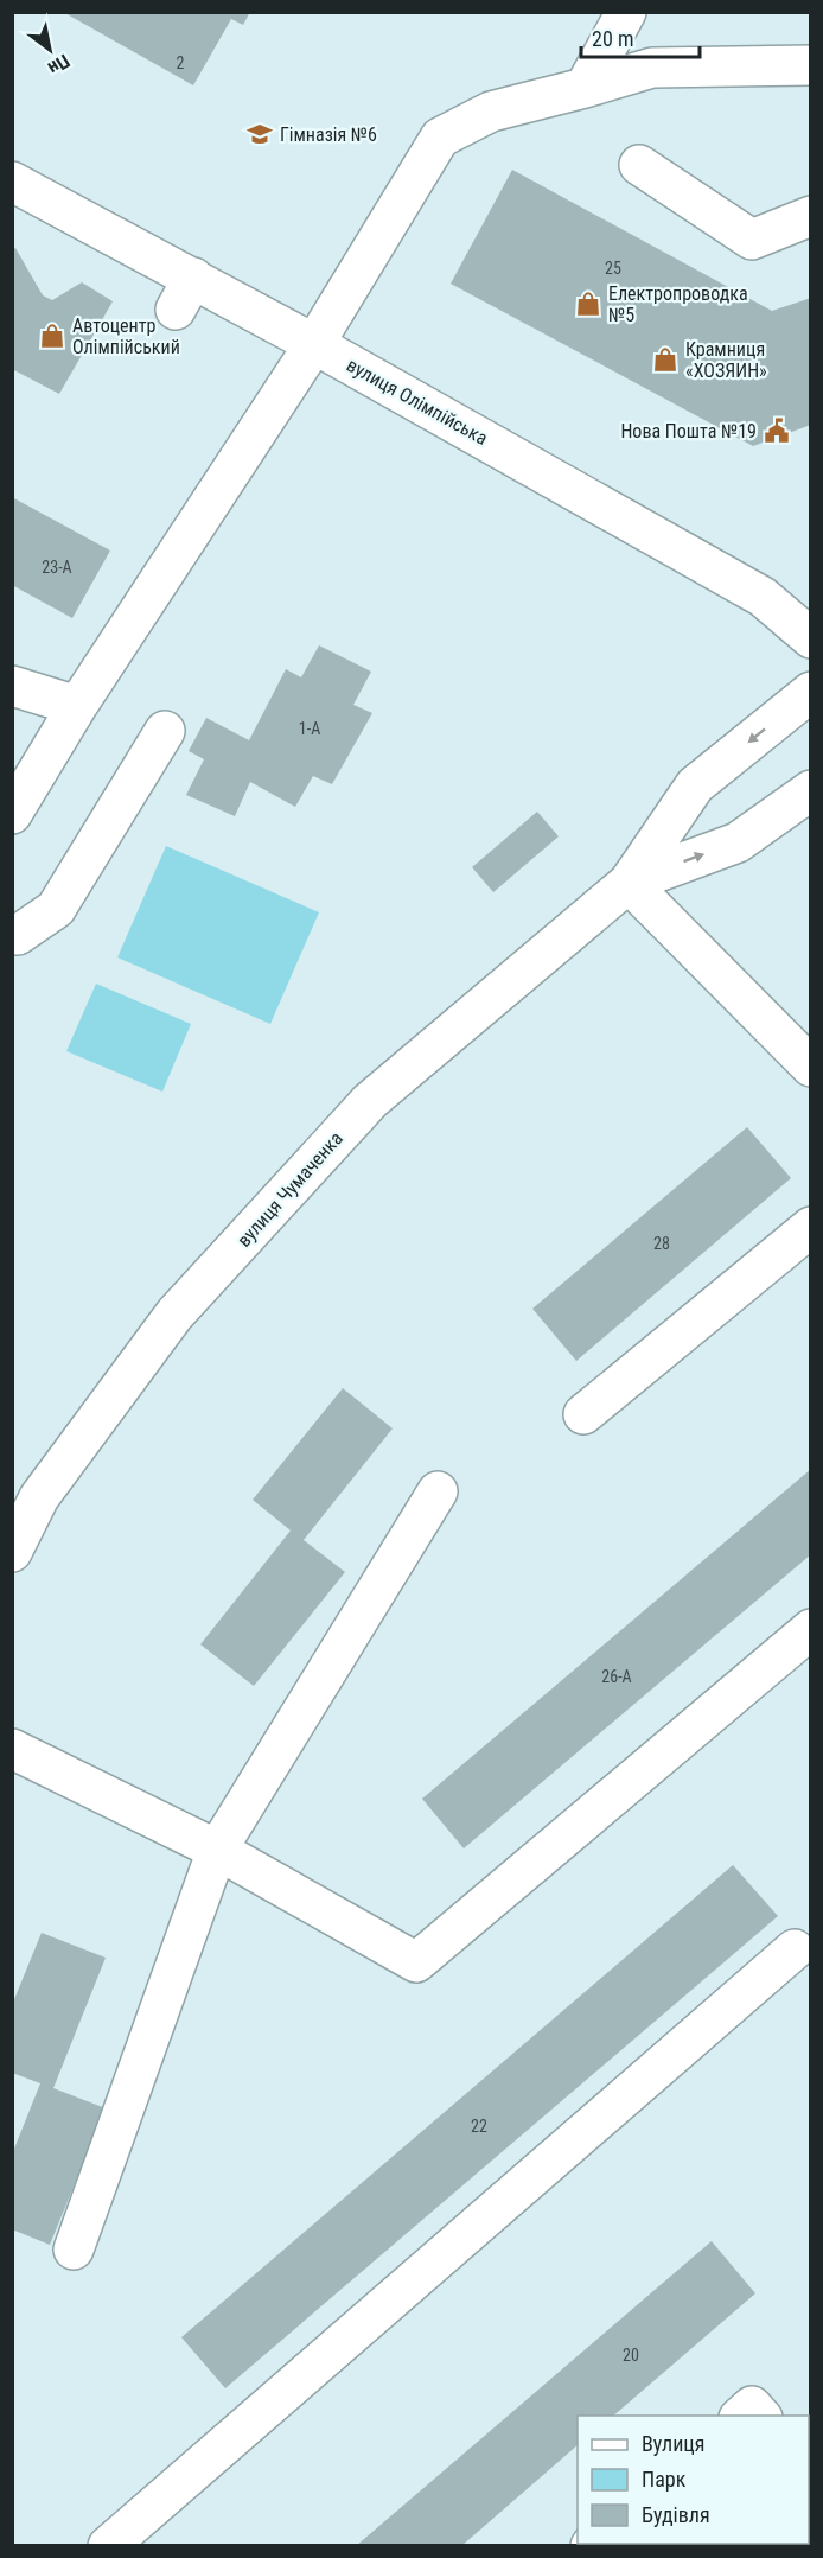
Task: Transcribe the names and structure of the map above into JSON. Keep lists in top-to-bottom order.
{
  "streets": {
    "street": ["вулиця Олімпійська", "вулиця Чумаченка"]
  },
  "places": {
    "school or university": ["Гімназія №6"],
    "shop": ["Електропроводка №5", "Автоцентр Олімпійський", "Крамниця «ХОЗЯИН»"],
    "public building": ["Нова Пошта №19"]
  },
  "house_numbers": [
    "2",
    "25",
    "23-А",
    "1-А",
    "28",
    "26-А",
    "22",
    "20"
  ],
  "legend": ["Вулиця", "Парк", "Будівля"],
  "scale_bar": "20 m",
  "north": "bottom right"
}
